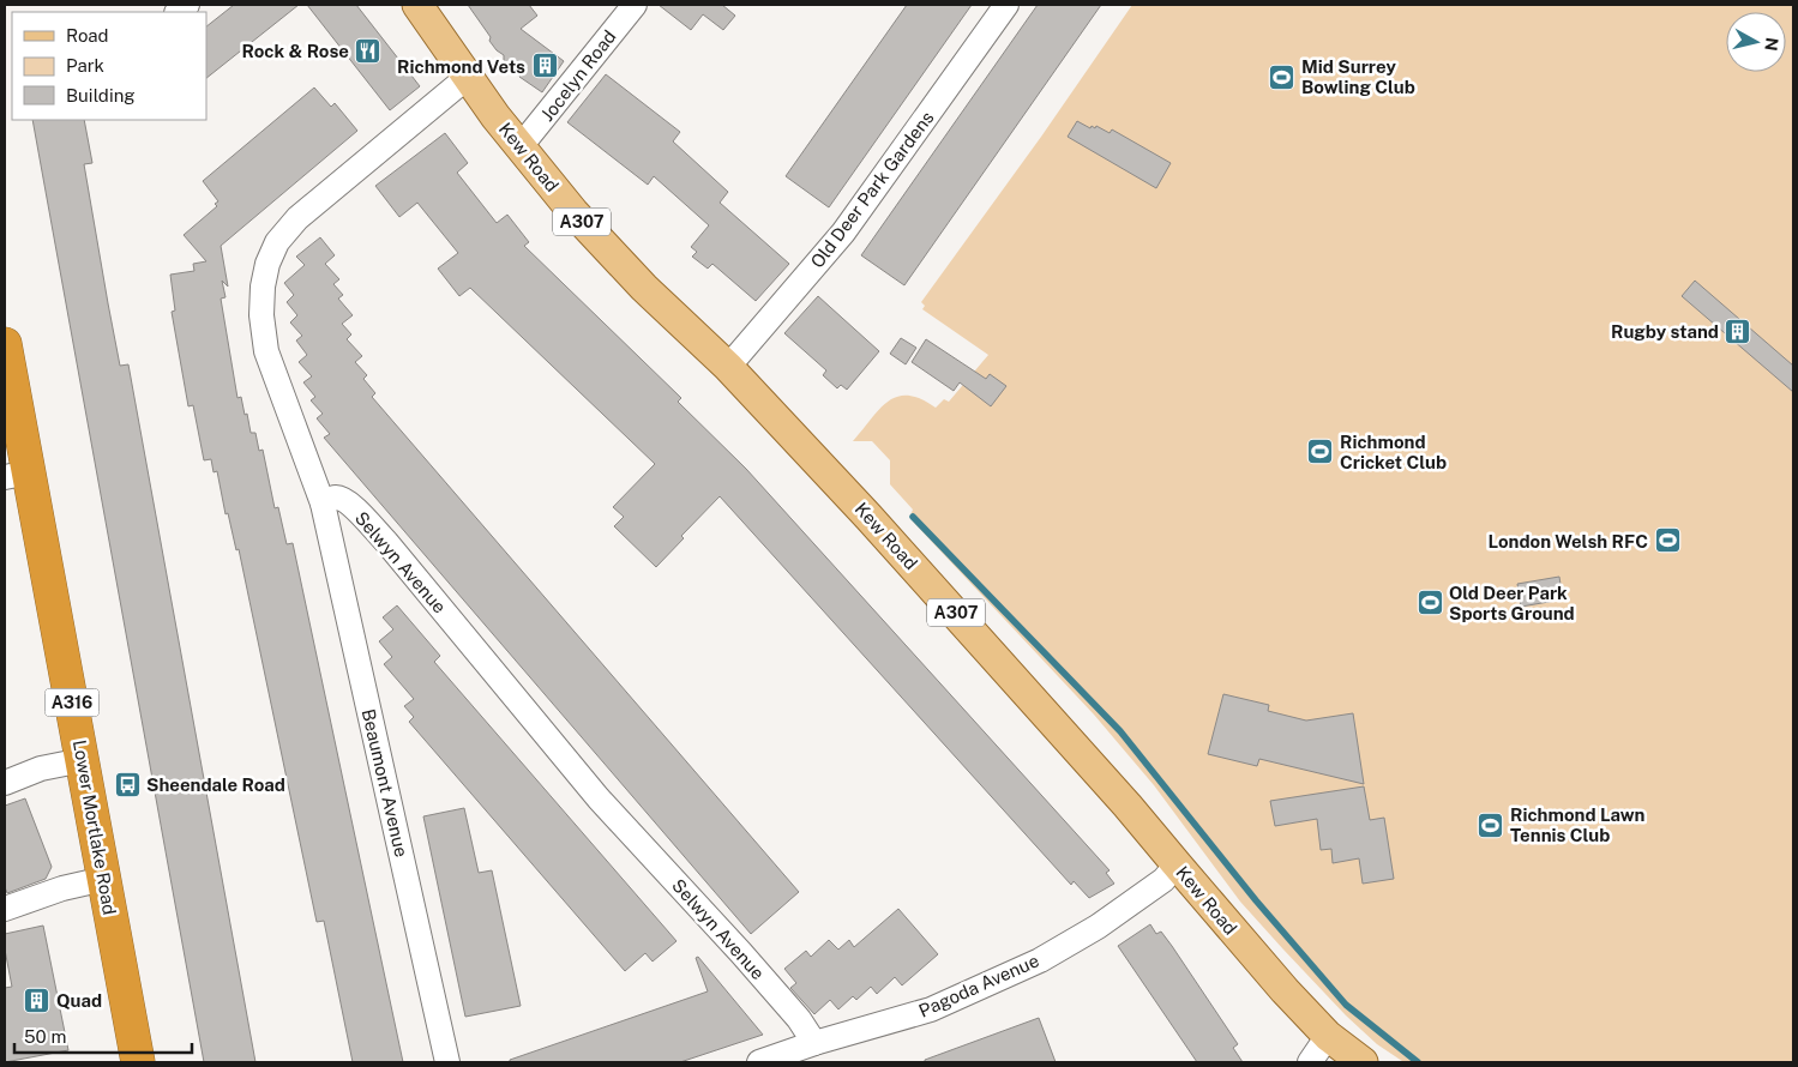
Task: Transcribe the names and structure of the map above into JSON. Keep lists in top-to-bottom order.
{
  "streets": {
    "highway": ["A316", "Lower Mortlake Road"],
    "main road": ["Kew Road", "A307"],
    "street": [
      "Jocelyn Road",
      "Old Deer Park Gardens",
      "Selwyn Avenue",
      "Beaumont Avenue",
      "Pagoda Avenue"
    ]
  },
  "crossings": [
    ["Jocelyn Road", "Kew Road"],
    ["Kew Road", "Old Deer Park Gardens"],
    ["Kew Road", "Pagoda Avenue"],
    ["Selwyn Avenue", "Beaumont Avenue"],
    ["Selwyn Avenue", "Pagoda Avenue"]
  ],
  "places": {
    "restaurant": ["Rock & Rose"],
    "building": ["Richmond Vets", "Rugby stand", "Quad"],
    "sports": [
      "Mid Surrey Bowling Club",
      "Richmond Cricket Club",
      "London Welsh RFC",
      "Old Deer Park Sports Ground",
      "Richmond Lawn Tennis Club"
    ],
    "bus stop": ["Sheendale Road"]
  },
  "legend": ["Road", "Park", "Building"],
  "scale_bar": "50 m",
  "north": "right"
}
